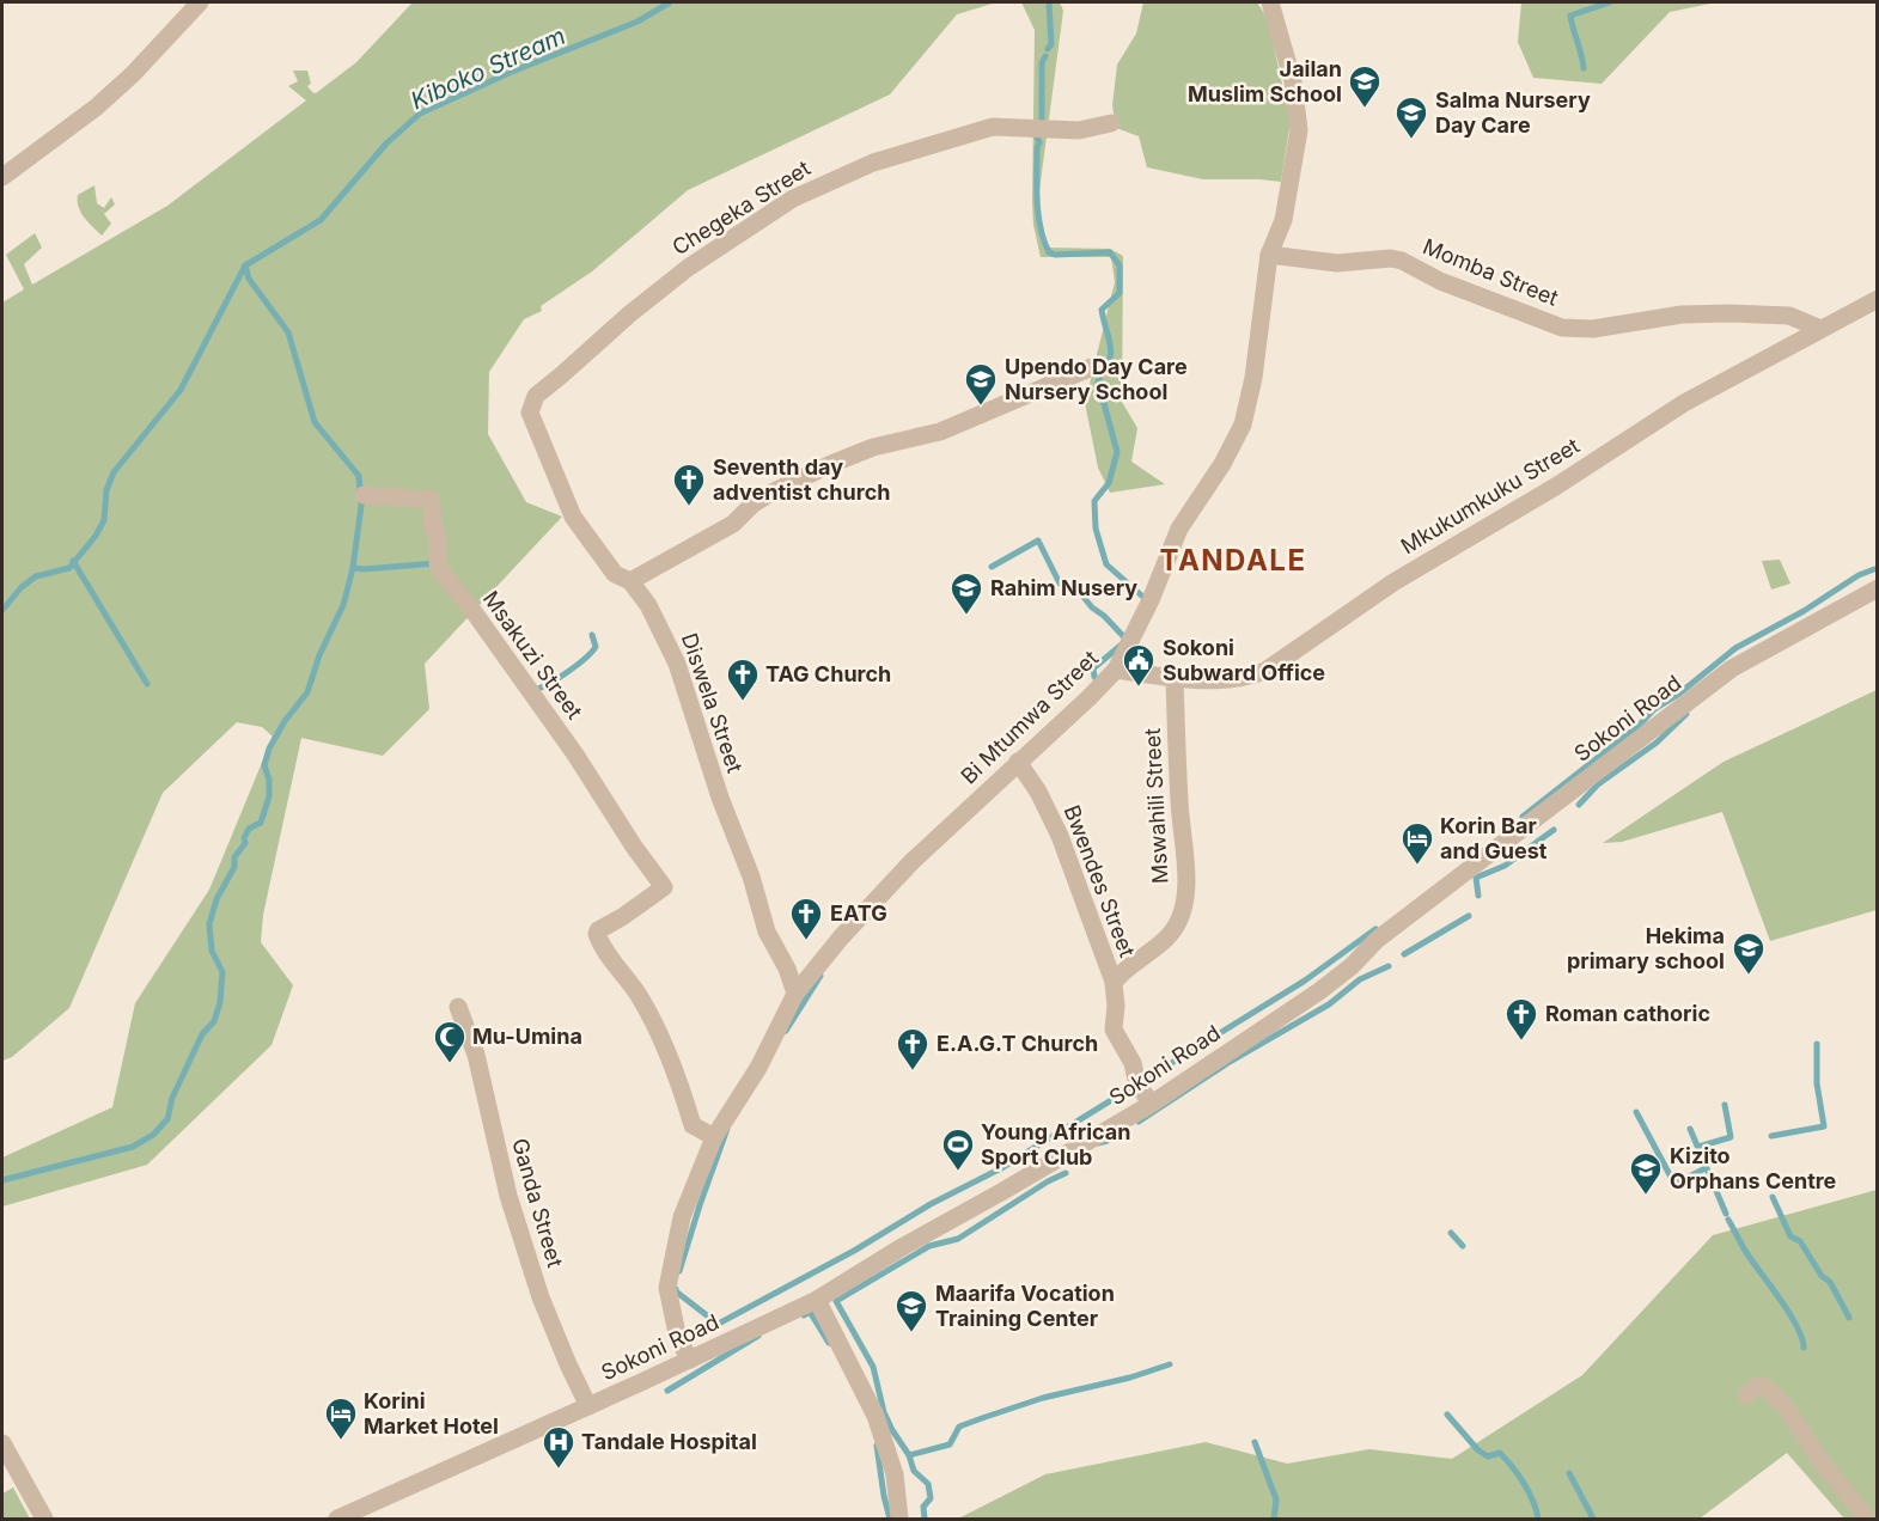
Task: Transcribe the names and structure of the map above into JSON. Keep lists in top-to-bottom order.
{
  "streets": {
    "street": [
      "Chegeka Street",
      "Momba Street",
      "Mkukumkuku Street",
      "Msakuzi Street",
      "Diswela Street",
      "Bi Mtumwa Street",
      "Sokoni Road",
      "Mswahili Street",
      "Bwendes Street",
      "Ganda Street"
    ]
  },
  "crossings": [
    ["Chegeka Street", "Diswela Street"],
    ["Momba Street", "Mkukumkuku Street"],
    ["Momba Street", "Bi Mtumwa Street"],
    ["Mkukumkuku Street", "Bi Mtumwa Street"],
    ["Mkukumkuku Street", "Mswahili Street"],
    ["Msakuzi Street", "Bi Mtumwa Street"],
    ["Diswela Street", "Bi Mtumwa Street"],
    ["Bi Mtumwa Street", "Sokoni Road"],
    ["Bi Mtumwa Street", "Bwendes Street"],
    ["Sokoni Road", "Ganda Street"],
    ["Mswahili Street", "Bwendes Street"]
  ],
  "districts": ["TANDALE"],
  "water": ["Kiboko Stream"],
  "places": {
    "school or university": [
      "Jailan Muslim School",
      "Salma Nursery Day Care",
      "Upendo Day Care Nursery School",
      "Rahim Nusery",
      "Hekima primary school",
      "Kizito Orphans Centre",
      "Maarifa Vocation Training Center"
    ],
    "church": [
      "Seventh day adventist church",
      "TAG Church",
      "EATG",
      "Roman cathoric",
      "E.A.G.T Church"
    ],
    "public building": ["Sokoni Subward Office"],
    "hotel": ["Korin Bar and Guest", "Korini Market Hotel"],
    "mosque": ["Mu-Umina"],
    "sports": ["Young African Sport Club"],
    "hospital": ["Tandale Hospital"]
  }
}
